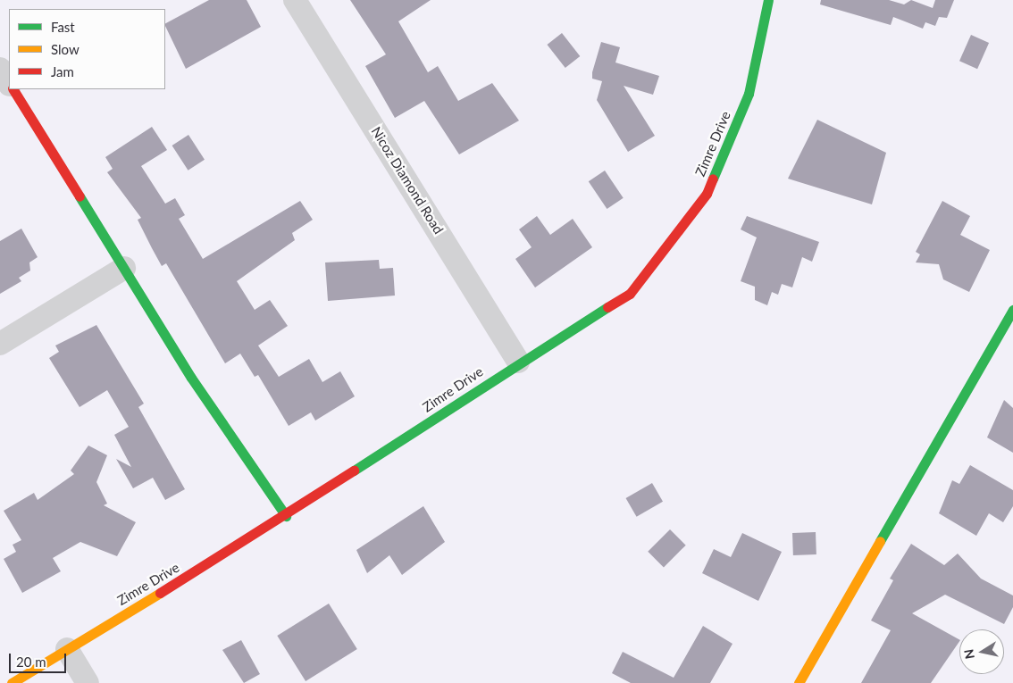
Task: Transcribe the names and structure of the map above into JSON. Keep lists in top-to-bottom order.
{
  "streets": {
    "street": ["Zimre Drive", "Nicoz Diamond Road"]
  },
  "crossings": [
    ["Zimre Drive", "Nicoz Diamond Road"]
  ],
  "legend": ["Fast", "Slow", "Jam"],
  "scale_bar": "20 m",
  "north": "left"
}
